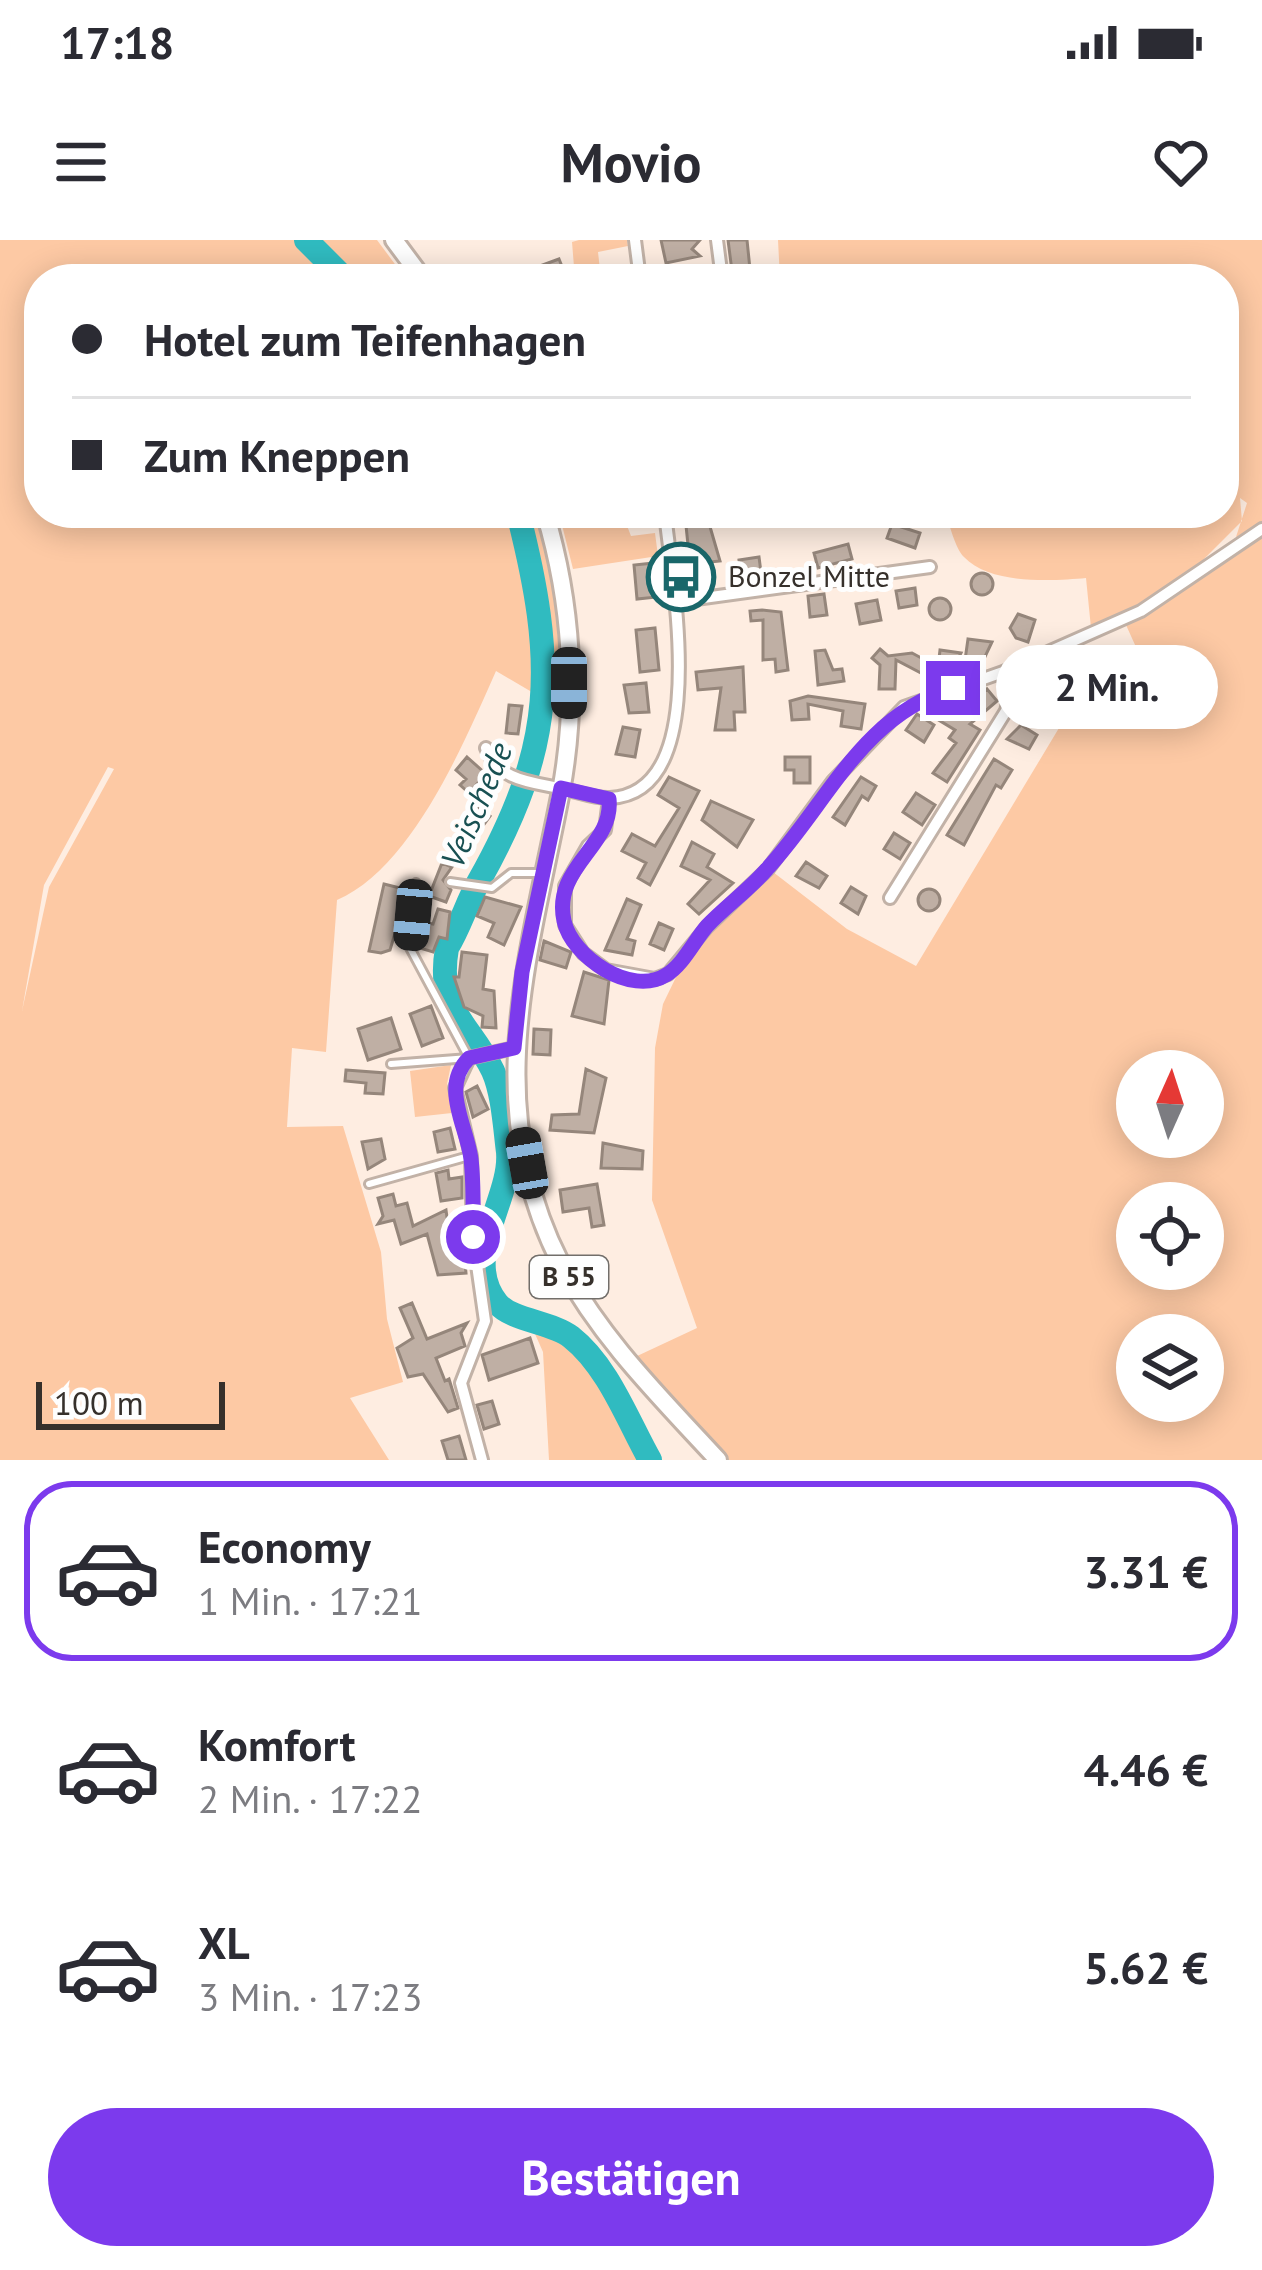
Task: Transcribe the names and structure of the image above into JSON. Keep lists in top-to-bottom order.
{
  "streets": {
    "main road": ["B 55"]
  },
  "water": ["Veischede"],
  "places": {
    "bus stop": ["Bonzel Mitte"]
  },
  "scale_bar": "100 m",
  "north": "top",
  "page": {
    "status": "17:18",
    "header": "Movio",
    "banner": ["Hotel zum Teifenhagen", "Zum Kneppen"],
    "bubble": "2 Min.",
    "scale": "100 m",
    "list": [
      {
        "name": "Economy",
        "note": "1 Min. · 17:21",
        "value": "3.31 €"
      },
      {
        "name": "Komfort",
        "note": "2 Min. · 17:22",
        "value": "4.46 €"
      },
      {
        "name": "XL",
        "note": "3 Min. · 17:23",
        "value": "5.62 €"
      }
    ],
    "buttons": "Bestätigen"
  }
}
